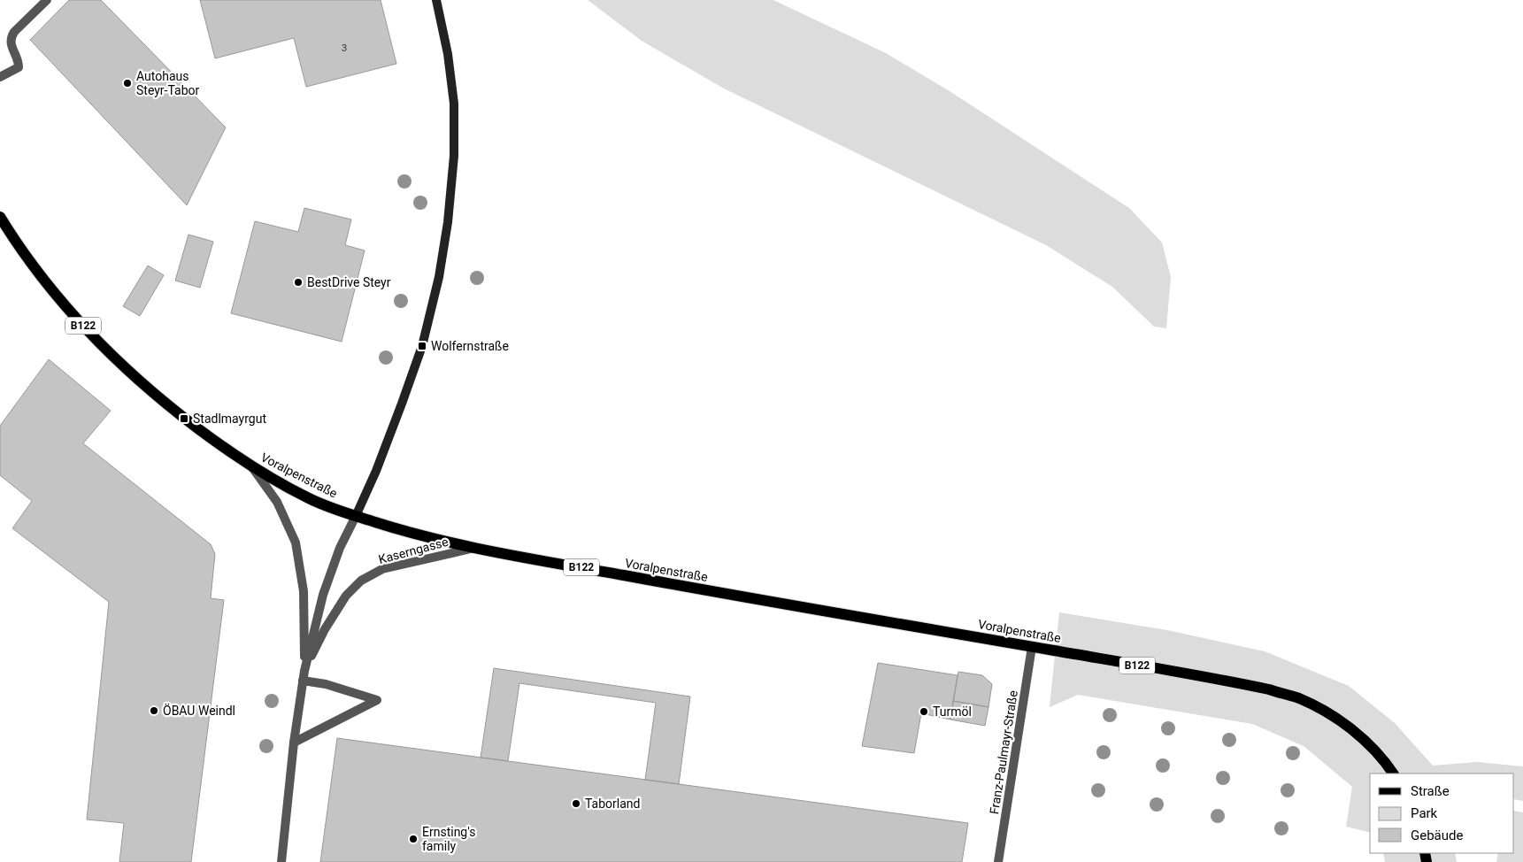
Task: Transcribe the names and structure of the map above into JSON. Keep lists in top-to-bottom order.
{
  "streets": {
    "main road": ["B122", "Voralpenstraße"],
    "street": ["Kaserngasse", "Franz-Paulmayr-Straße"]
  },
  "crossings": [
    ["Voralpenstraße", "Kaserngasse"],
    ["Voralpenstraße", "Franz-Paulmayr-Straße"]
  ],
  "places": {
    "other": [
      "Autohaus Steyr-Tabor",
      "BestDrive Steyr",
      "ÖBAU Weindl",
      "Turmöl",
      "Taborland",
      "Ernsting's family"
    ],
    "transit": ["Wolfernstraße", "Stadlmayrgut"]
  },
  "house_numbers": ["3"],
  "legend": ["Straße", "Park", "Gebäude"]
}
